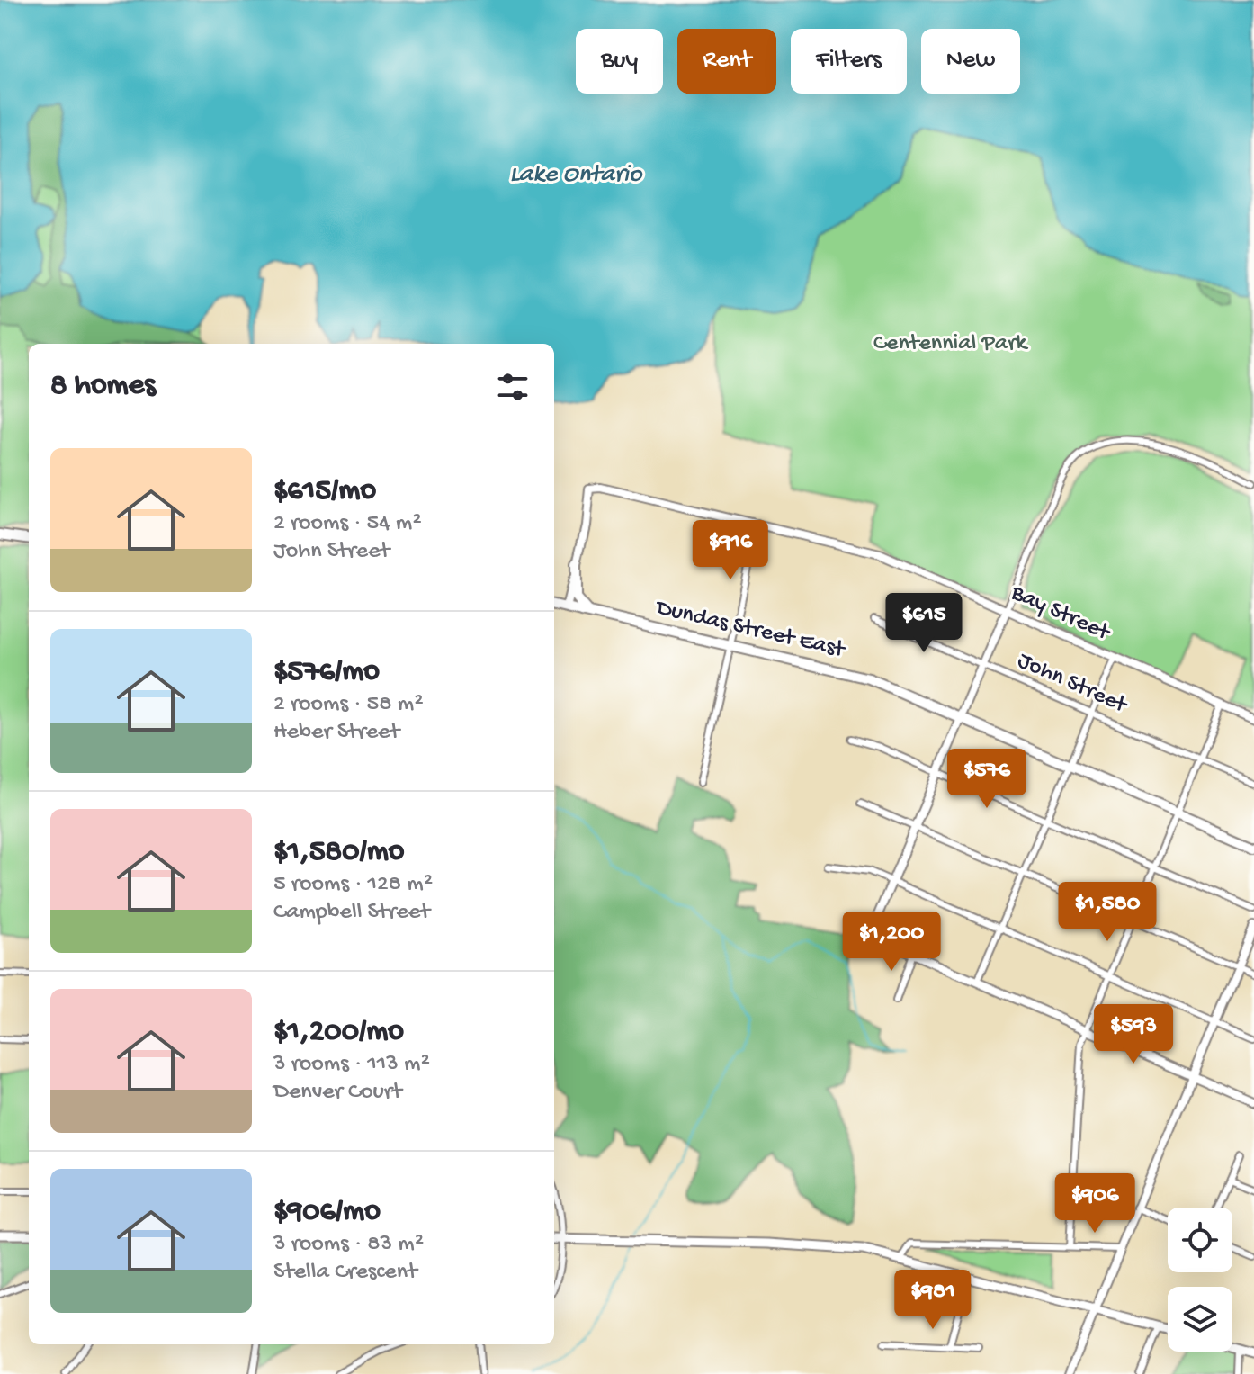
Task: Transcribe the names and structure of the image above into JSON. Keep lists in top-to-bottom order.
{
  "streets": {
    "main road": ["Dundas Street East"],
    "street": ["Bay Street", "John Street"]
  },
  "crossings": [
    ["Bay Street", "Dundas Street East"]
  ],
  "water": ["Lake Ontario"],
  "parks": ["Centennial Park"],
  "page": {
    "chip": [
      "Buy",
      "Rent",
      "Filters",
      "New"
    ],
    "heading": "8 homes",
    "list": [
      {
        "name": "$615/mo",
        "note": "2 rooms · 54 m² · John Street"
      },
      {
        "name": "$576/mo",
        "note": "2 rooms · 58 m² · Heber Street"
      },
      {
        "name": "$1,580/mo",
        "note": "5 rooms · 128 m² · Campbell Street"
      },
      {
        "name": "$1,200/mo",
        "note": "3 rooms · 113 m² · Denver Court"
      },
      {
        "name": "$906/mo",
        "note": "3 rooms · 83 m² · Stella Crescent"
      }
    ],
    "price": [
      "$916",
      "$615",
      "$576",
      "$1,580",
      "$1,200",
      "$593",
      "$906",
      "$981"
    ]
  }
}
